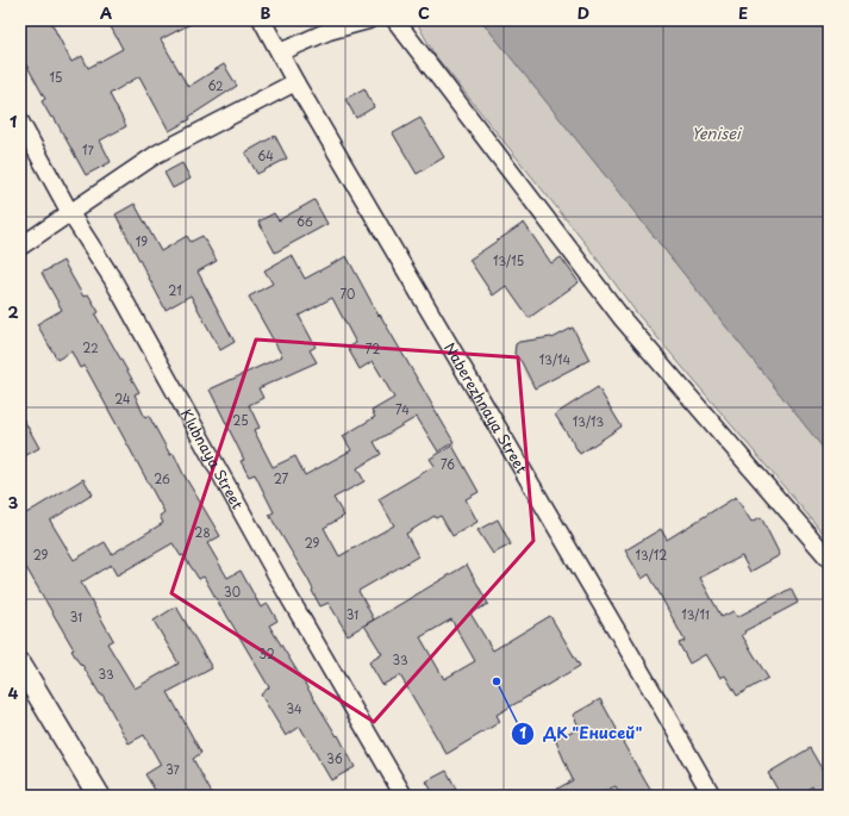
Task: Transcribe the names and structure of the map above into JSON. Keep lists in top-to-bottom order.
{
  "streets": {
    "street": ["Naberezhnaya Street", "Klubnaya Street"]
  },
  "water": ["Yenisei"],
  "places": ["ДК \"Енисей\""],
  "house_numbers": [
    "15",
    "62",
    "17",
    "64",
    "66",
    "19",
    "13/15",
    "21",
    "70",
    "22",
    "72",
    "13/14",
    "24",
    "74",
    "25",
    "13/13",
    "76",
    "26",
    "27",
    "28",
    "29",
    "29",
    "13/12",
    "30",
    "31",
    "13/11",
    "31",
    "32",
    "33",
    "33",
    "34",
    "36",
    "37"
  ],
  "grid": {
    "columns": [
      "A",
      "B",
      "C",
      "D",
      "E"
    ],
    "rows": [
      "1",
      "2",
      "3",
      "4"
    ]
  }
}
